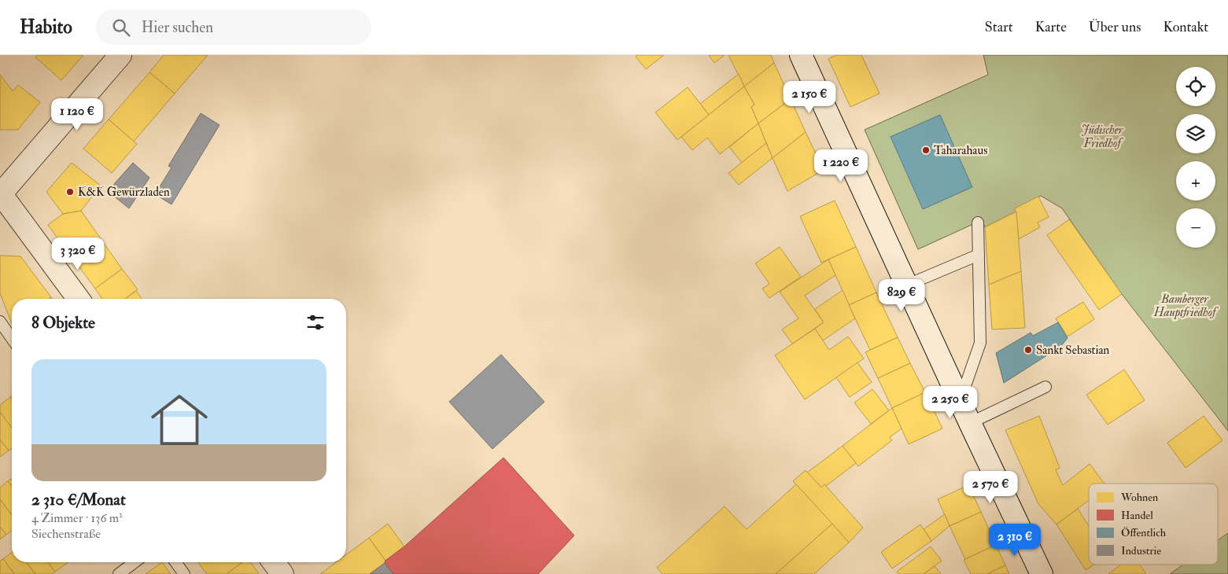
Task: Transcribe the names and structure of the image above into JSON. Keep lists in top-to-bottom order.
{
  "parks": ["Jüdischer Friedhof", "Bamberger Hauptfriedhof"],
  "places": ["Taharahaus", "K&K Gewürzladen", "Sankt Sebastian"],
  "legend": [
    "Wohnen",
    "Handel",
    "Öffentlich",
    "Industrie"
  ],
  "page": {
    "header": "Habito",
    "search": "Hier suchen",
    "nav": [
      "Start",
      "Karte",
      "Über uns",
      "Kontakt"
    ],
    "map_buttons": ["+", "−"],
    "price": [
      "2 150 €",
      "1 120 €",
      "1 220 €",
      "3 320 €",
      "829 €",
      "2 250 €",
      "2 570 €",
      "2 310 €"
    ],
    "heading": "8 Objekte",
    "list": [
      {
        "name": "2 310 €/Monat",
        "note": "4 Zimmer · 136 m² · Siechenstraße"
      }
    ]
  }
}
